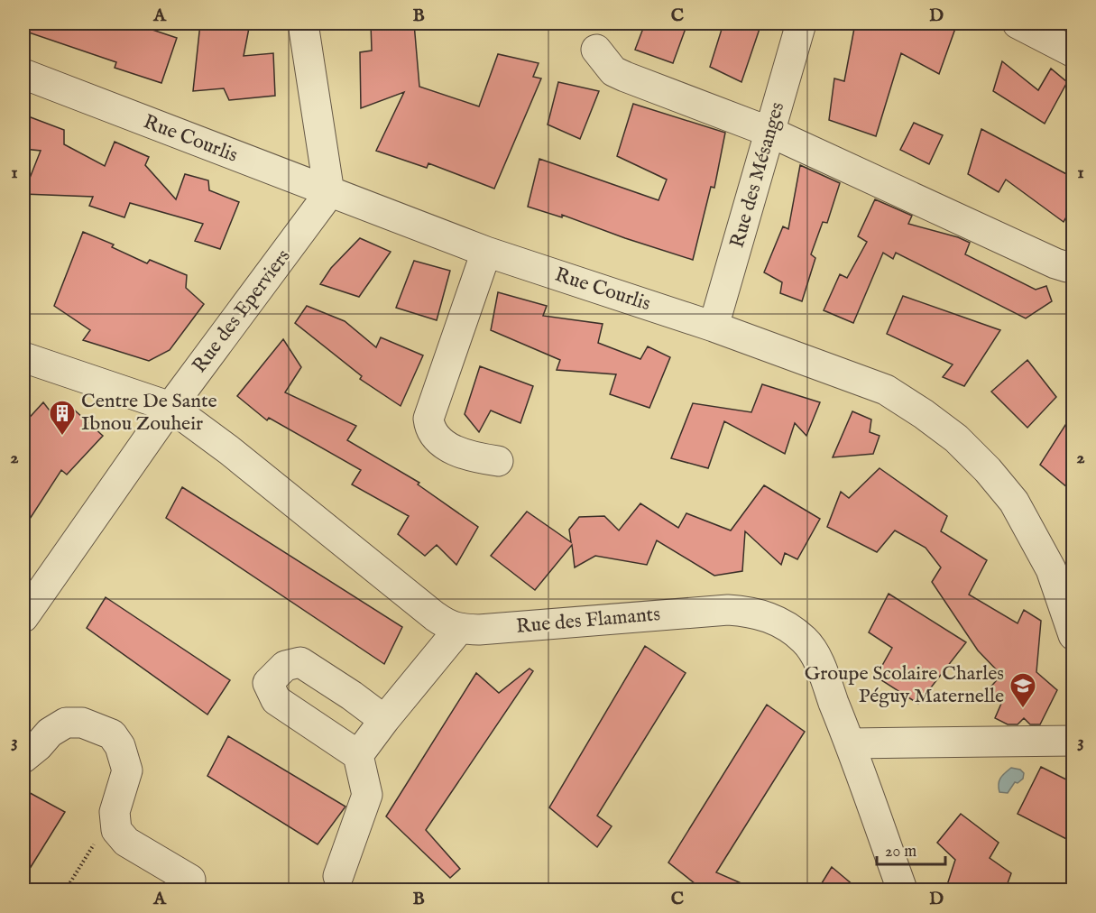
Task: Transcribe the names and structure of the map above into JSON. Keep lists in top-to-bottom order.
{
  "streets": {
    "street": [
      "Rue Courlis",
      "Rue des Mésanges",
      "Rue des Eperviers",
      "Rue des Flamants"
    ]
  },
  "crossings": [
    ["Rue Courlis", "Rue des Mésanges"],
    ["Rue Courlis", "Rue des Eperviers"],
    ["Rue des Eperviers", "Rue des Flamants"]
  ],
  "places": {
    "building": ["Centre De Sante Ibnou Zouheir"],
    "school or university": ["Groupe Scolaire Charles Péguy Maternelle"]
  },
  "scale_bar": "20 m",
  "grid": {
    "columns": [
      "A",
      "B",
      "C",
      "D"
    ],
    "rows": ["1", "2", "3"]
  }
}
